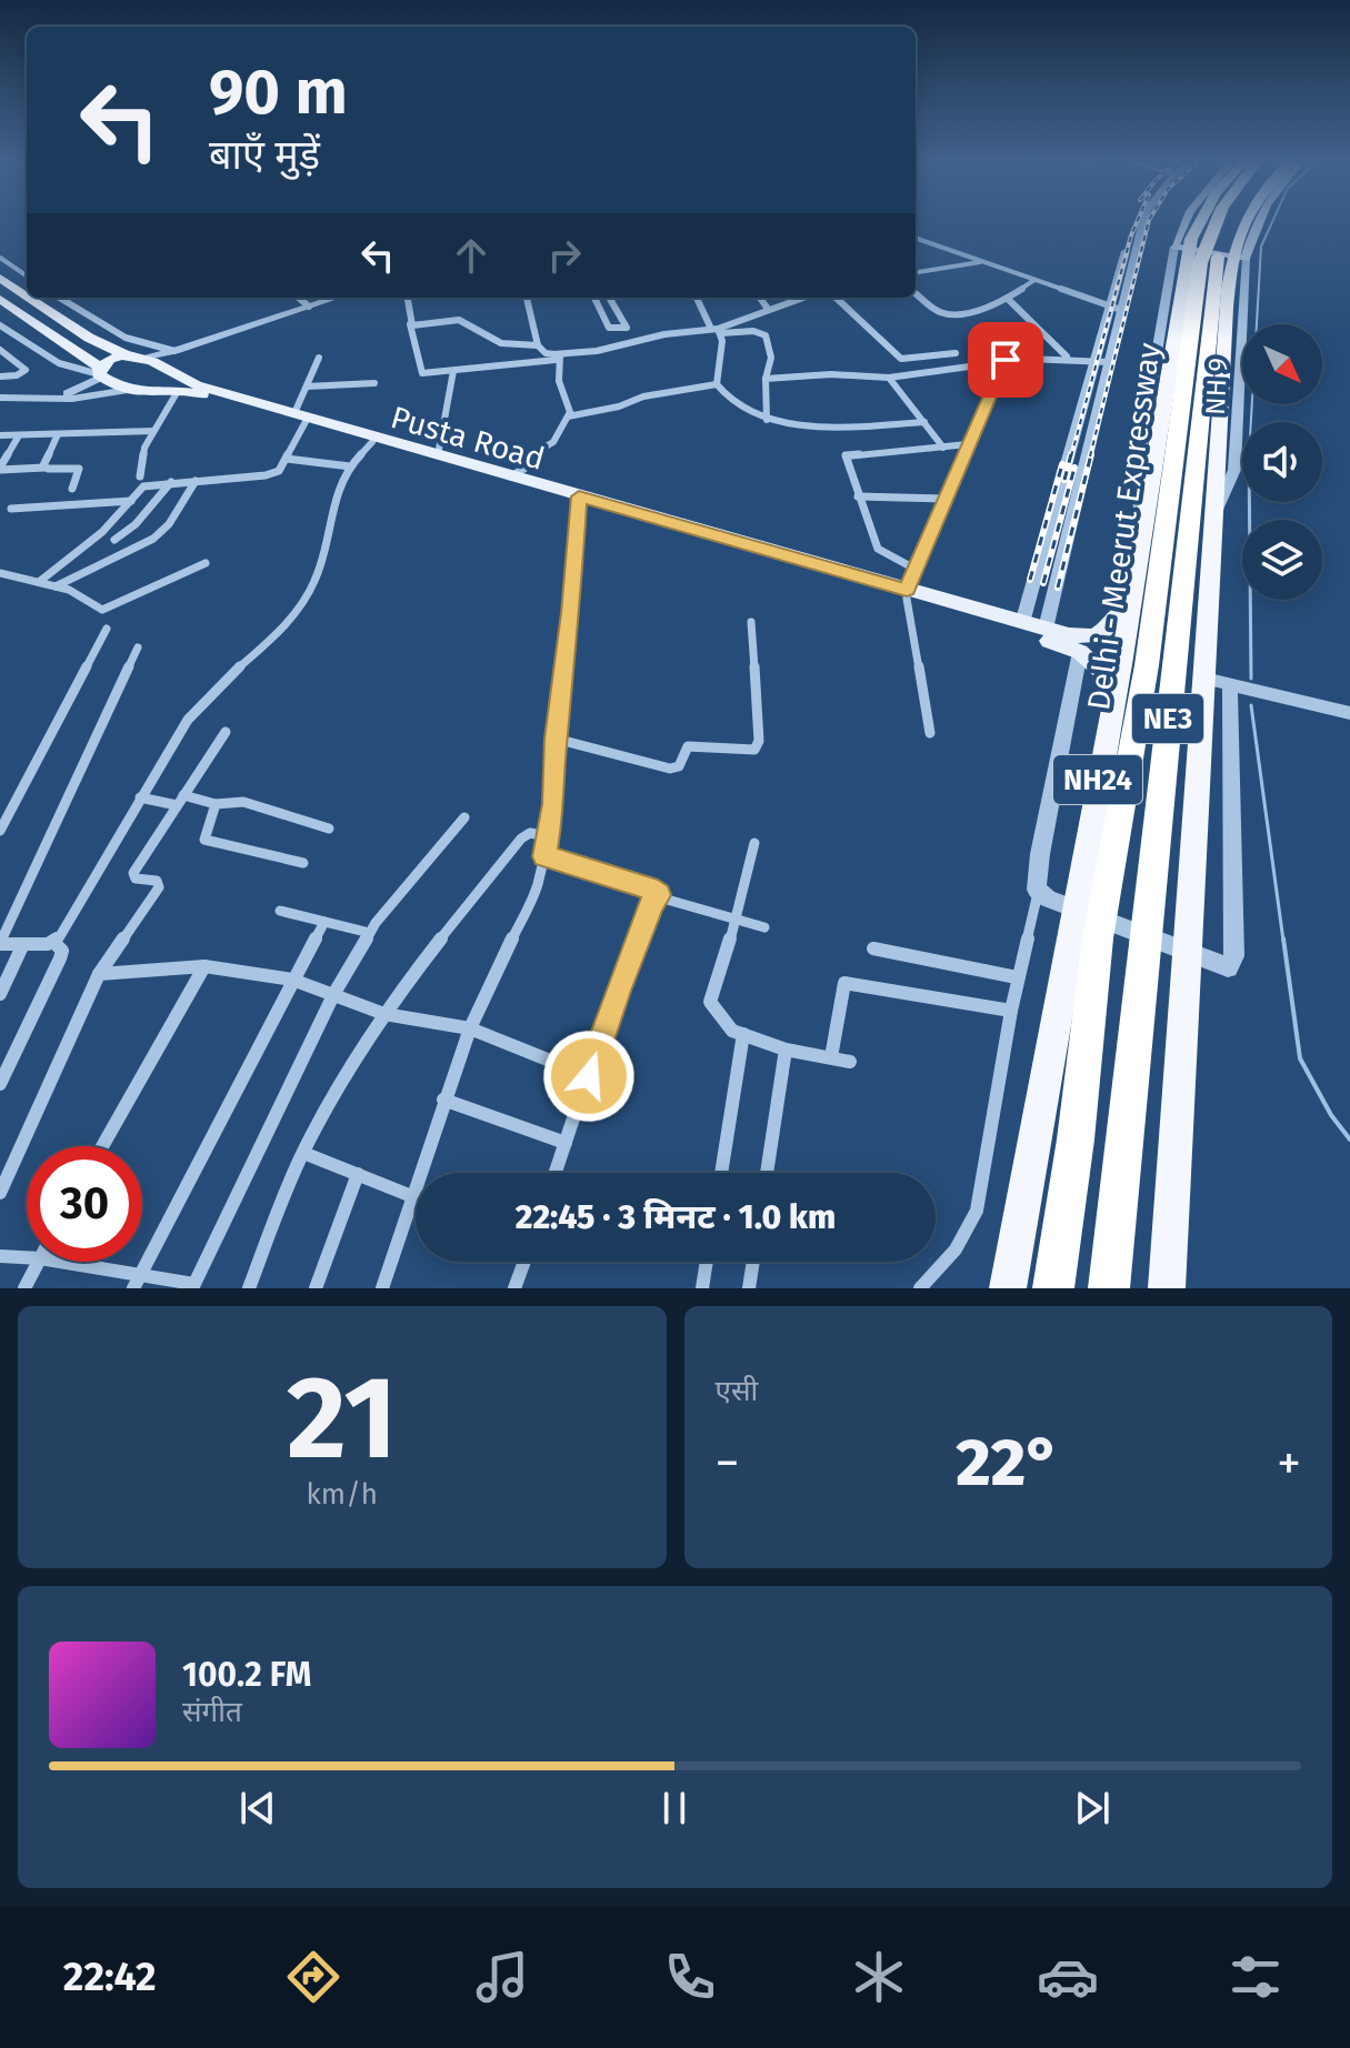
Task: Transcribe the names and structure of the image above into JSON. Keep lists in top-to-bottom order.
{
  "streets": {
    "highway": ["Delhi - Meerut Expressway", "NE3", "NH24"],
    "main road": ["Pusta Road"]
  },
  "crossings": [
    ["Pusta Road", "NH24"],
    ["Delhi - Meerut Expressway", "NH24"]
  ],
  "north": "bottom right",
  "page": {
    "turn": ["90 m", "बाएँ मुड़ें"],
    "limit": "30",
    "trip": "22:45 · 3 मिनट · 1.0 km",
    "tile": [
      ["21", "km/h"],
      "एसी"
    ],
    "heat": ["−", "22°", "+"],
    "song": ["100.2 FM", "संगीत"],
    "tabs": "22:42"
  }
}
